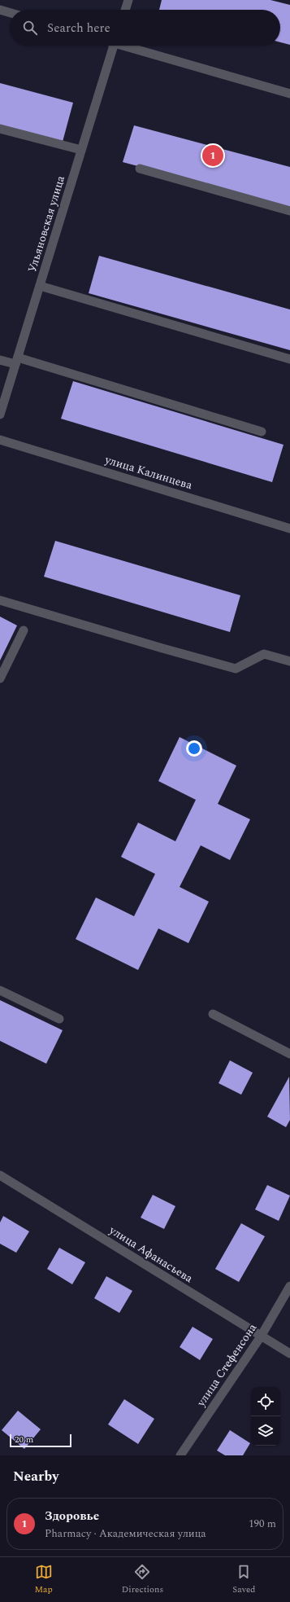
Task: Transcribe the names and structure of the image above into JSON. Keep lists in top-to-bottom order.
{
  "streets": {
    "street": [
      "Ульяновская улица",
      "улица Калинцева",
      "улица Афанасьева",
      "улица Стефенсона"
    ]
  },
  "crossings": [
    ["улица Афанасьева", "улица Стефенсона"]
  ],
  "scale_bar": "20 m",
  "page": {
    "search": "Search here",
    "pins": "1",
    "scale": "20 m",
    "heading": "Nearby",
    "list": [
      {
        "mark": "1",
        "name": "Здоровье",
        "note": "Pharmacy · Академическая улица",
        "value": "190 m"
      }
    ],
    "nav": ["Map", "Directions", "Saved"]
  }
}
